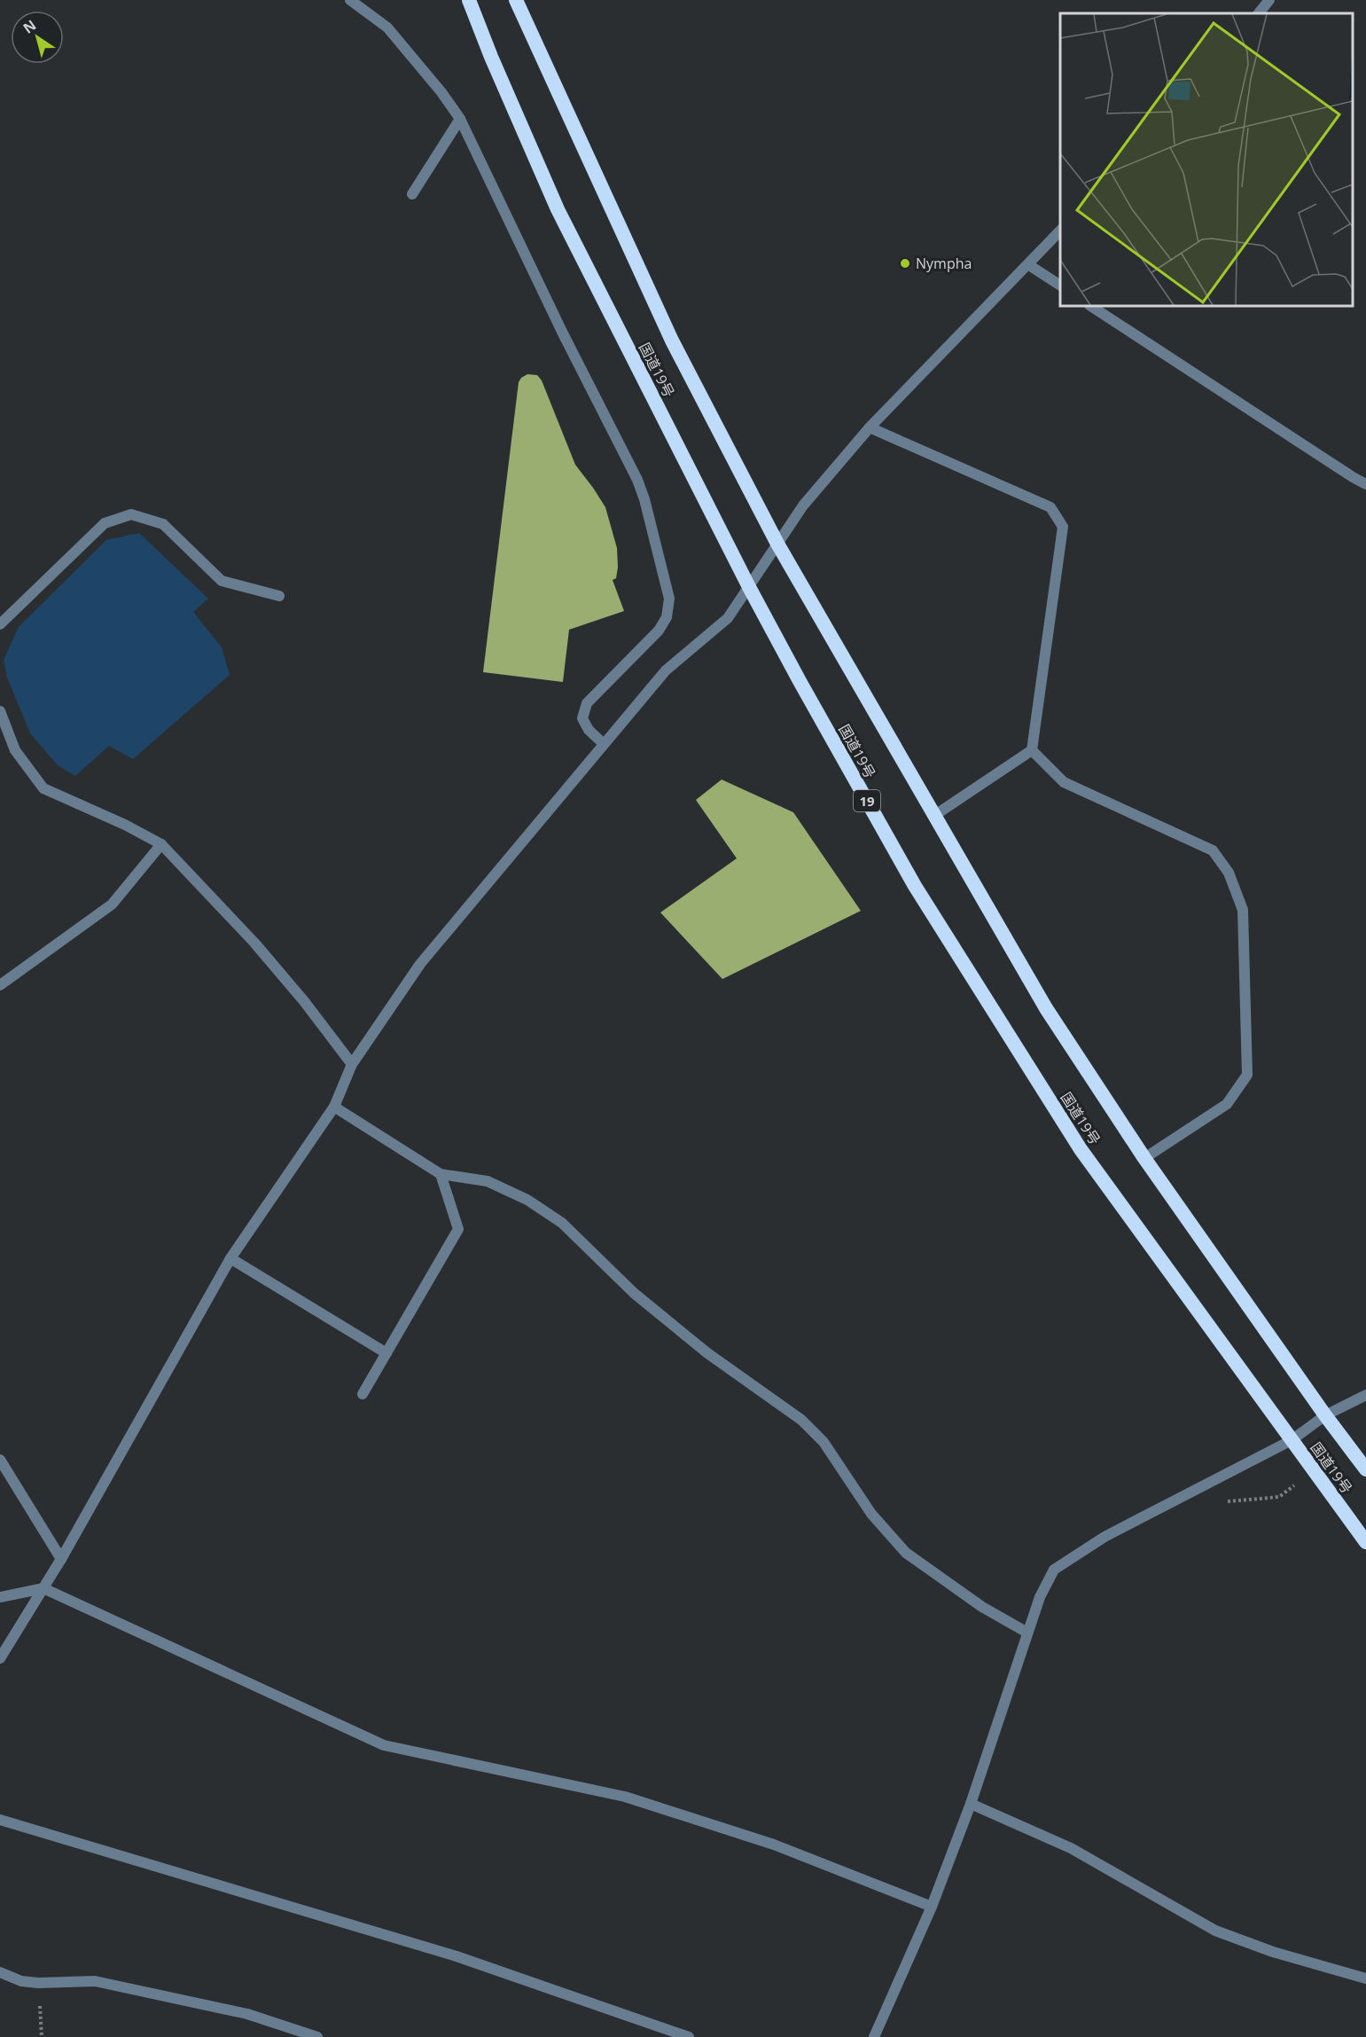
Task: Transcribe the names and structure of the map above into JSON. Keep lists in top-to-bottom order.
{
  "streets": {
    "highway": ["国道19号", "19"]
  },
  "places": ["Nympha"],
  "north": "top left"
}
